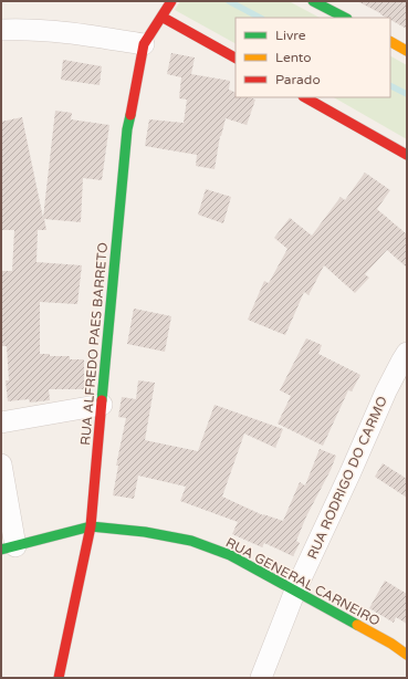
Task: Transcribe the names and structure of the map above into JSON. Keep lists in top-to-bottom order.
{
  "streets": {
    "street": ["RUA ALFREDO PAES BARRETO", "RUA RODRIGO DO CARMO", "RUA GENERAL CARNEIRO"]
  },
  "crossings": [
    ["RUA ALFREDO PAES BARRETO", "RUA GENERAL CARNEIRO"],
    ["RUA RODRIGO DO CARMO", "RUA GENERAL CARNEIRO"]
  ],
  "legend": ["Livre", "Lento", "Parado"]
}
